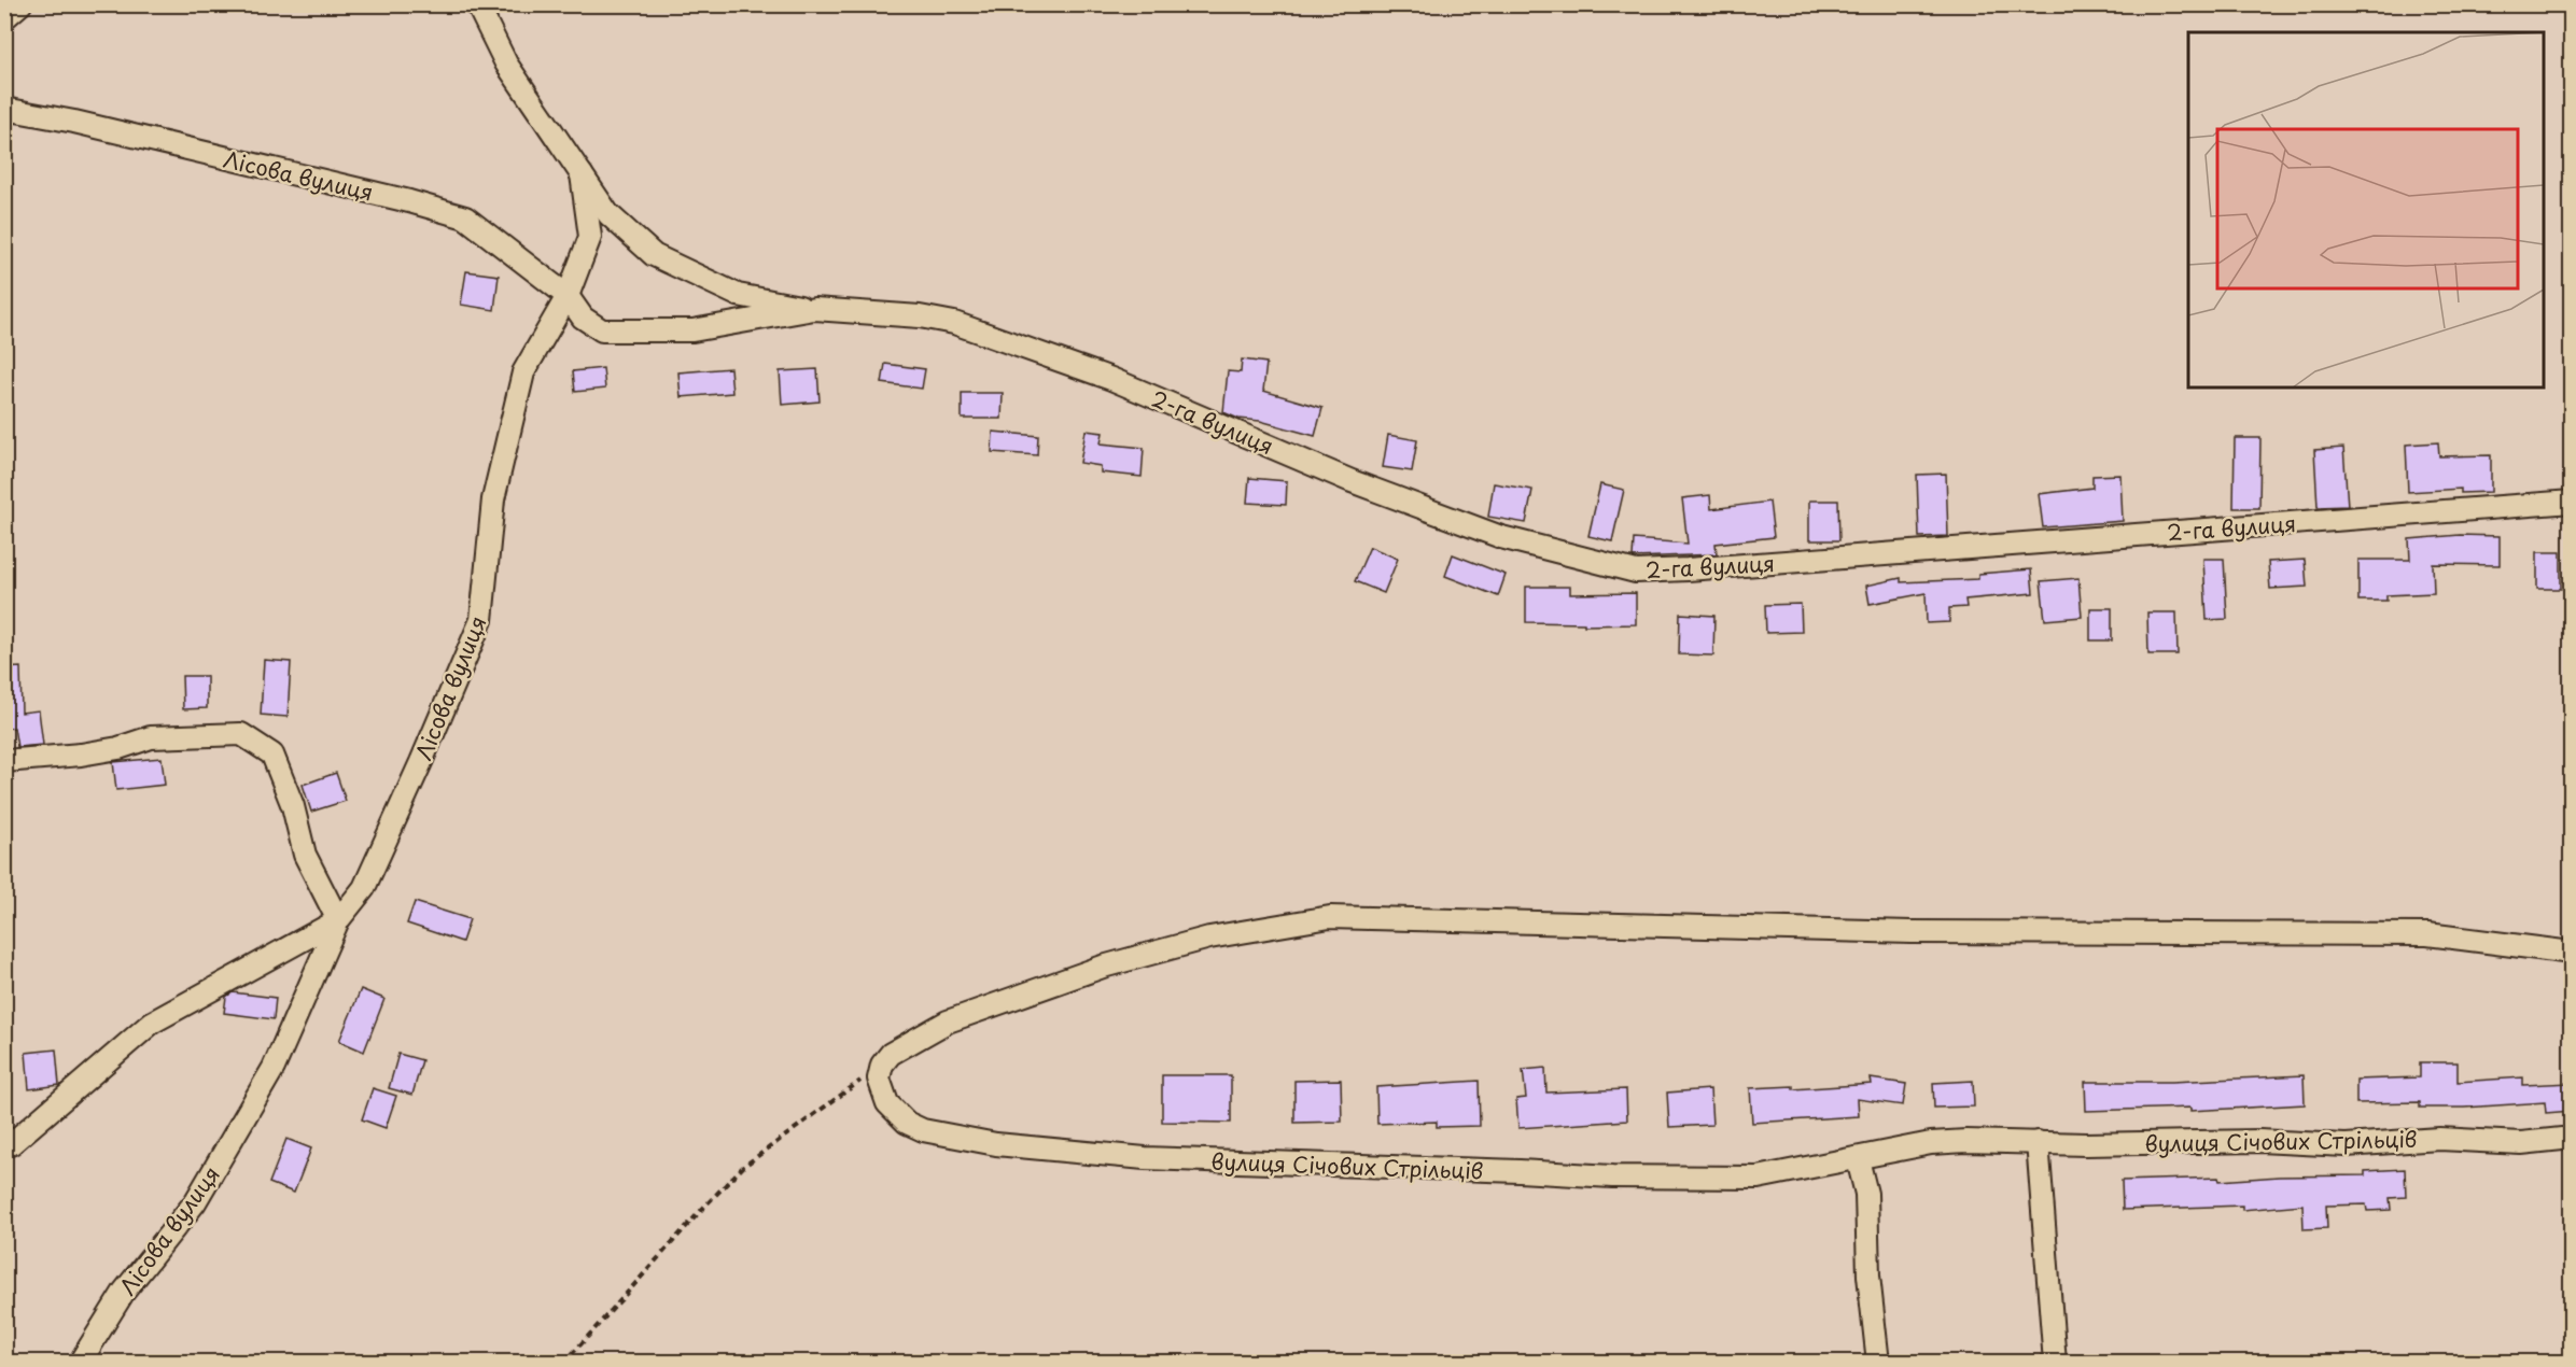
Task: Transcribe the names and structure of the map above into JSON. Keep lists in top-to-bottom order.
{
  "streets": {
    "street": ["Лісова вулиця", "2-га вулиця", "вулиця Січових Стрільців"]
  },
  "crossings": [
    ["Лісова вулиця", "2-га вулиця"]
  ]
}
